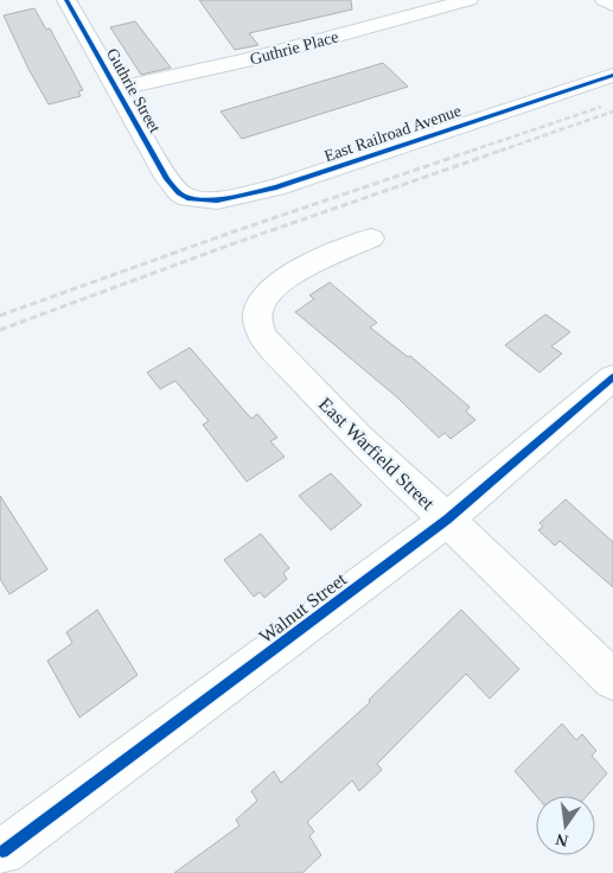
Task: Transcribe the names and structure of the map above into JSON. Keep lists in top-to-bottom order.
{
  "streets": {
    "street": [
      "Guthrie Place",
      "Guthrie Street",
      "East Railroad Avenue",
      "East Warfield Street",
      "Walnut Street"
    ]
  },
  "crossings": [
    ["Guthrie Place", "Guthrie Street"],
    ["Guthrie Street", "East Railroad Avenue"],
    ["East Warfield Street", "Walnut Street"]
  ],
  "north": "bottom"
}
